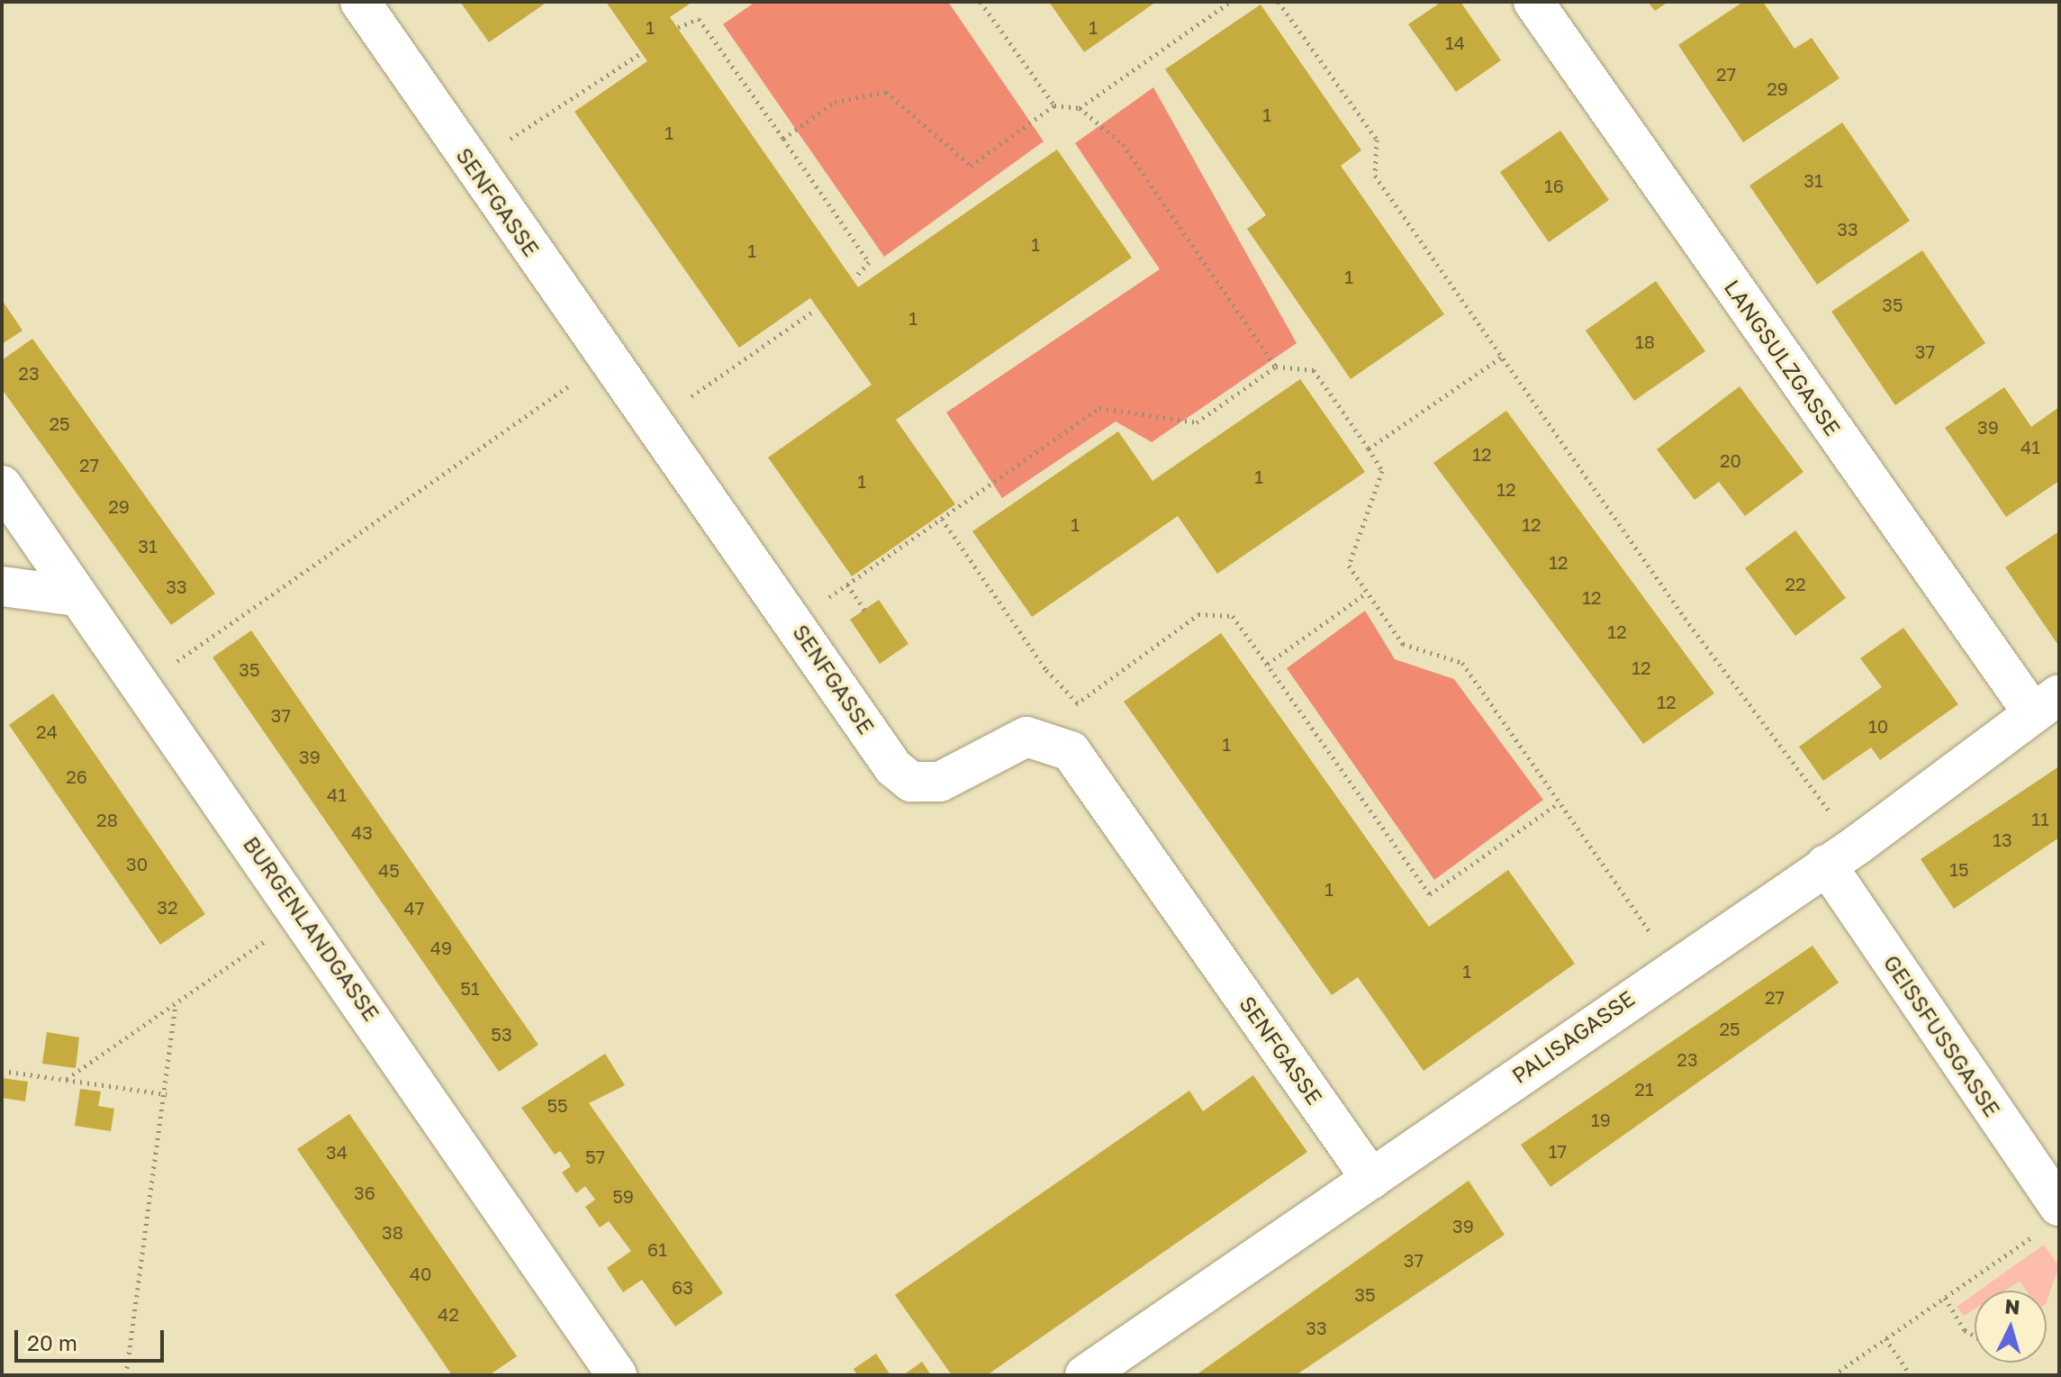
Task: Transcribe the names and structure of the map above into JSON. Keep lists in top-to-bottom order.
{
  "streets": {
    "street": [
      "SENFGASSE",
      "LANGSULZGASSE",
      "BURGENLANDGASSE",
      "GEISSFUSSGASSE",
      "PALISAGASSE"
    ]
  },
  "crossings": [
    ["SENFGASSE", "PALISAGASSE"],
    ["LANGSULZGASSE", "PALISAGASSE"],
    ["GEISSFUSSGASSE", "PALISAGASSE"]
  ],
  "house_numbers": [
    "1",
    "1",
    "14",
    "27",
    "29",
    "1",
    "1",
    "31",
    "16",
    "33",
    "1",
    "1",
    "1",
    "35",
    "1",
    "18",
    "37",
    "23",
    "25",
    "39",
    "41",
    "12",
    "20",
    "27",
    "1",
    "1",
    "12",
    "29",
    "1",
    "12",
    "31",
    "12",
    "22",
    "33",
    "12",
    "12",
    "12",
    "35",
    "12",
    "37",
    "10",
    "24",
    "1",
    "39",
    "26",
    "41",
    "11",
    "28",
    "43",
    "13",
    "30",
    "15",
    "45",
    "1",
    "32",
    "47",
    "49",
    "1",
    "51",
    "27",
    "25",
    "53",
    "23",
    "21",
    "55",
    "19",
    "17",
    "34",
    "57",
    "36",
    "59",
    "39",
    "38",
    "61",
    "37",
    "40",
    "63",
    "35",
    "42",
    "33"
  ],
  "scale_bar": "20 m",
  "north": "top"
}
